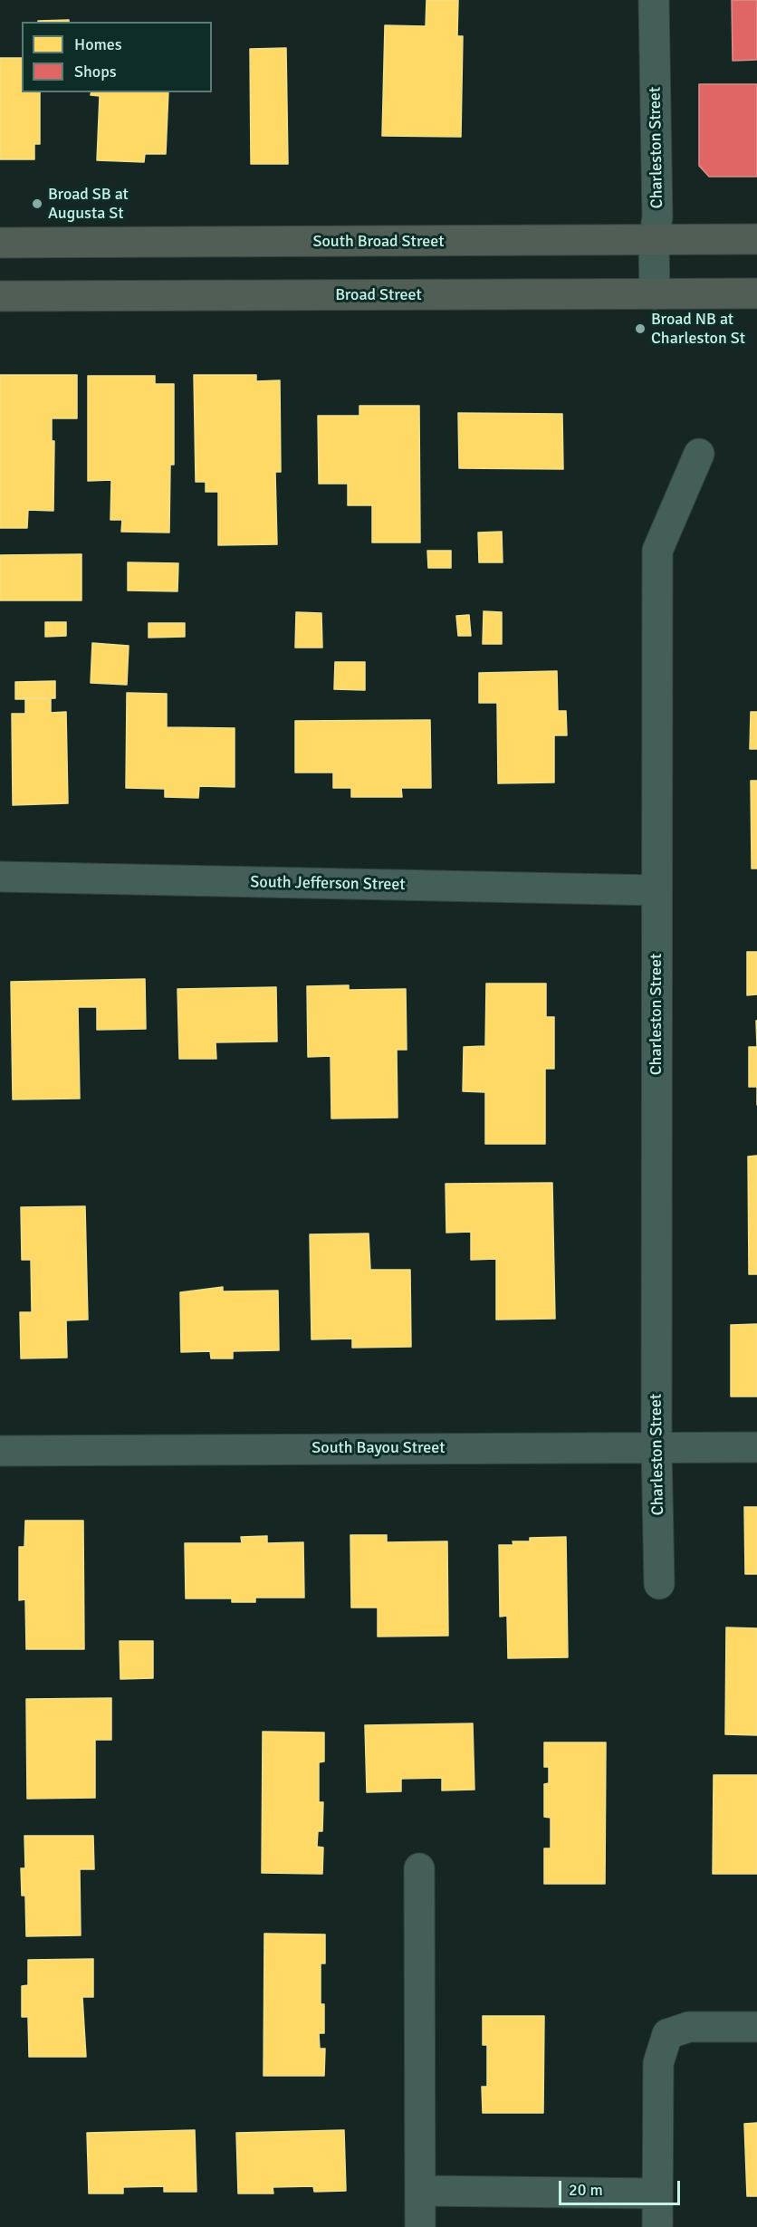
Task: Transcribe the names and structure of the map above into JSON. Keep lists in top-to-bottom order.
{
  "streets": {
    "main road": ["South Broad Street", "Broad Street"],
    "street": ["Charleston Street", "South Jefferson Street", "South Bayou Street"]
  },
  "crossings": [
    ["Charleston Street", "South Broad Street"],
    ["Charleston Street", "Broad Street"],
    ["Charleston Street", "South Jefferson Street"],
    ["Charleston Street", "South Bayou Street"]
  ],
  "places": ["Broad SB at Augusta St", "Broad NB at Charleston St"],
  "legend": ["Homes", "Shops"],
  "scale_bar": "20 m"
}
